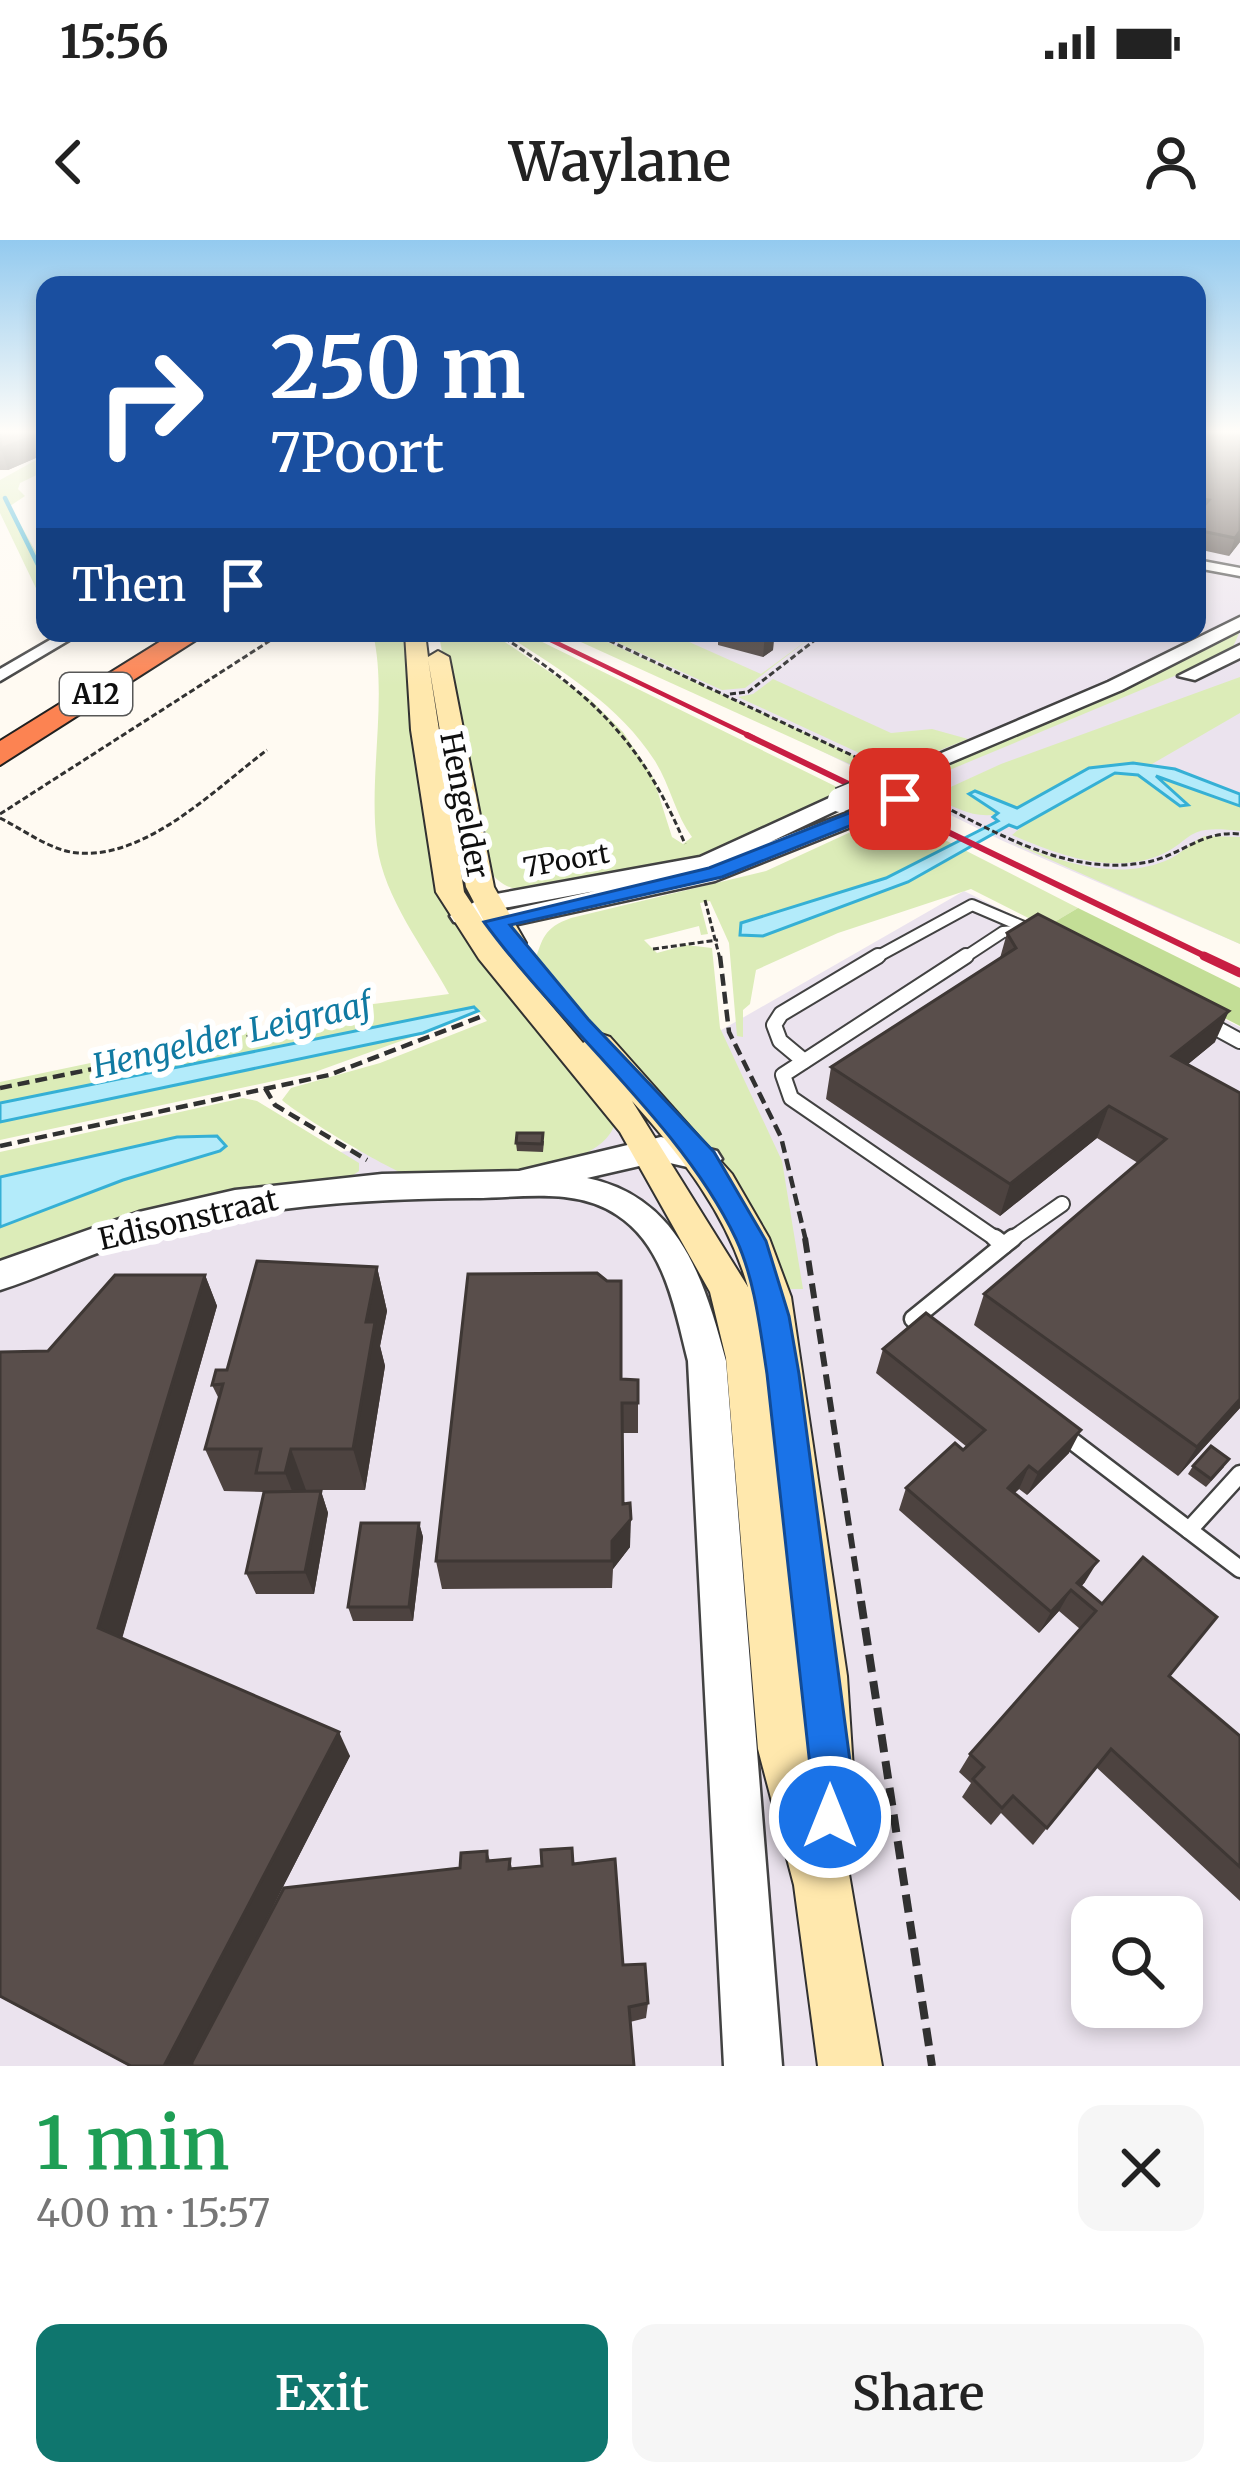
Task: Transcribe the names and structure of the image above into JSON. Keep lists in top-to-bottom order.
{
  "streets": {
    "highway": ["A12"],
    "main road": ["Hengelder"],
    "street": ["7Poort", "Edisonstraat"]
  },
  "crossings": [
    ["Hengelder", "7Poort"],
    ["Hengelder", "Edisonstraat"]
  ],
  "water": ["Hengelder Leigraaf"],
  "page": {
    "status": "15:56",
    "header": "Waylane",
    "turn": ["250 m", "7Poort"],
    "then": "Then",
    "heading": ["1 min", "400 m · 15:57"],
    "buttons": ["Exit", "Share"]
  }
}
